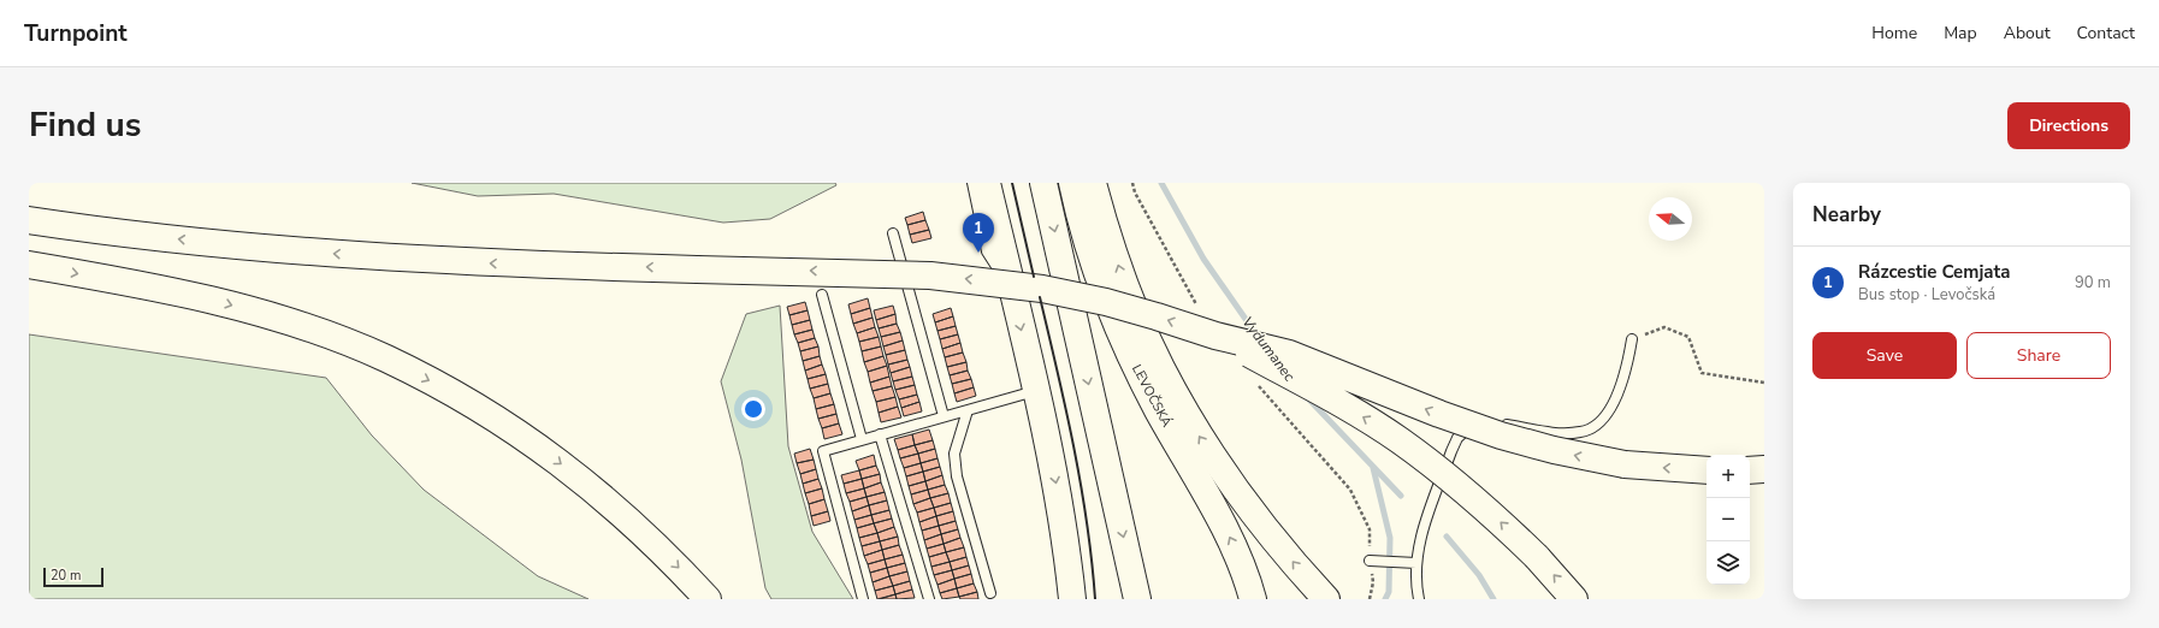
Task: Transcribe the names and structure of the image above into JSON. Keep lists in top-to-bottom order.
{
  "streets": {
    "main road": ["LEVOČSKÁ"]
  },
  "water": ["Vydumanec"],
  "scale_bar": "20 m",
  "north": "left",
  "page": {
    "header": "Turnpoint",
    "nav": [
      "Home",
      "Map",
      "About",
      "Contact"
    ],
    "title": "Find us",
    "buttons": [
      "Directions",
      ["Save", "Share"]
    ],
    "heading": "Nearby",
    "pins": "1",
    "list": [
      {
        "mark": "1",
        "name": "Rázcestie Cemjata",
        "note": "Bus stop · Levočská",
        "value": "90 m"
      }
    ],
    "map_buttons": ["+", "−"],
    "scale": "20 m"
  }
}
